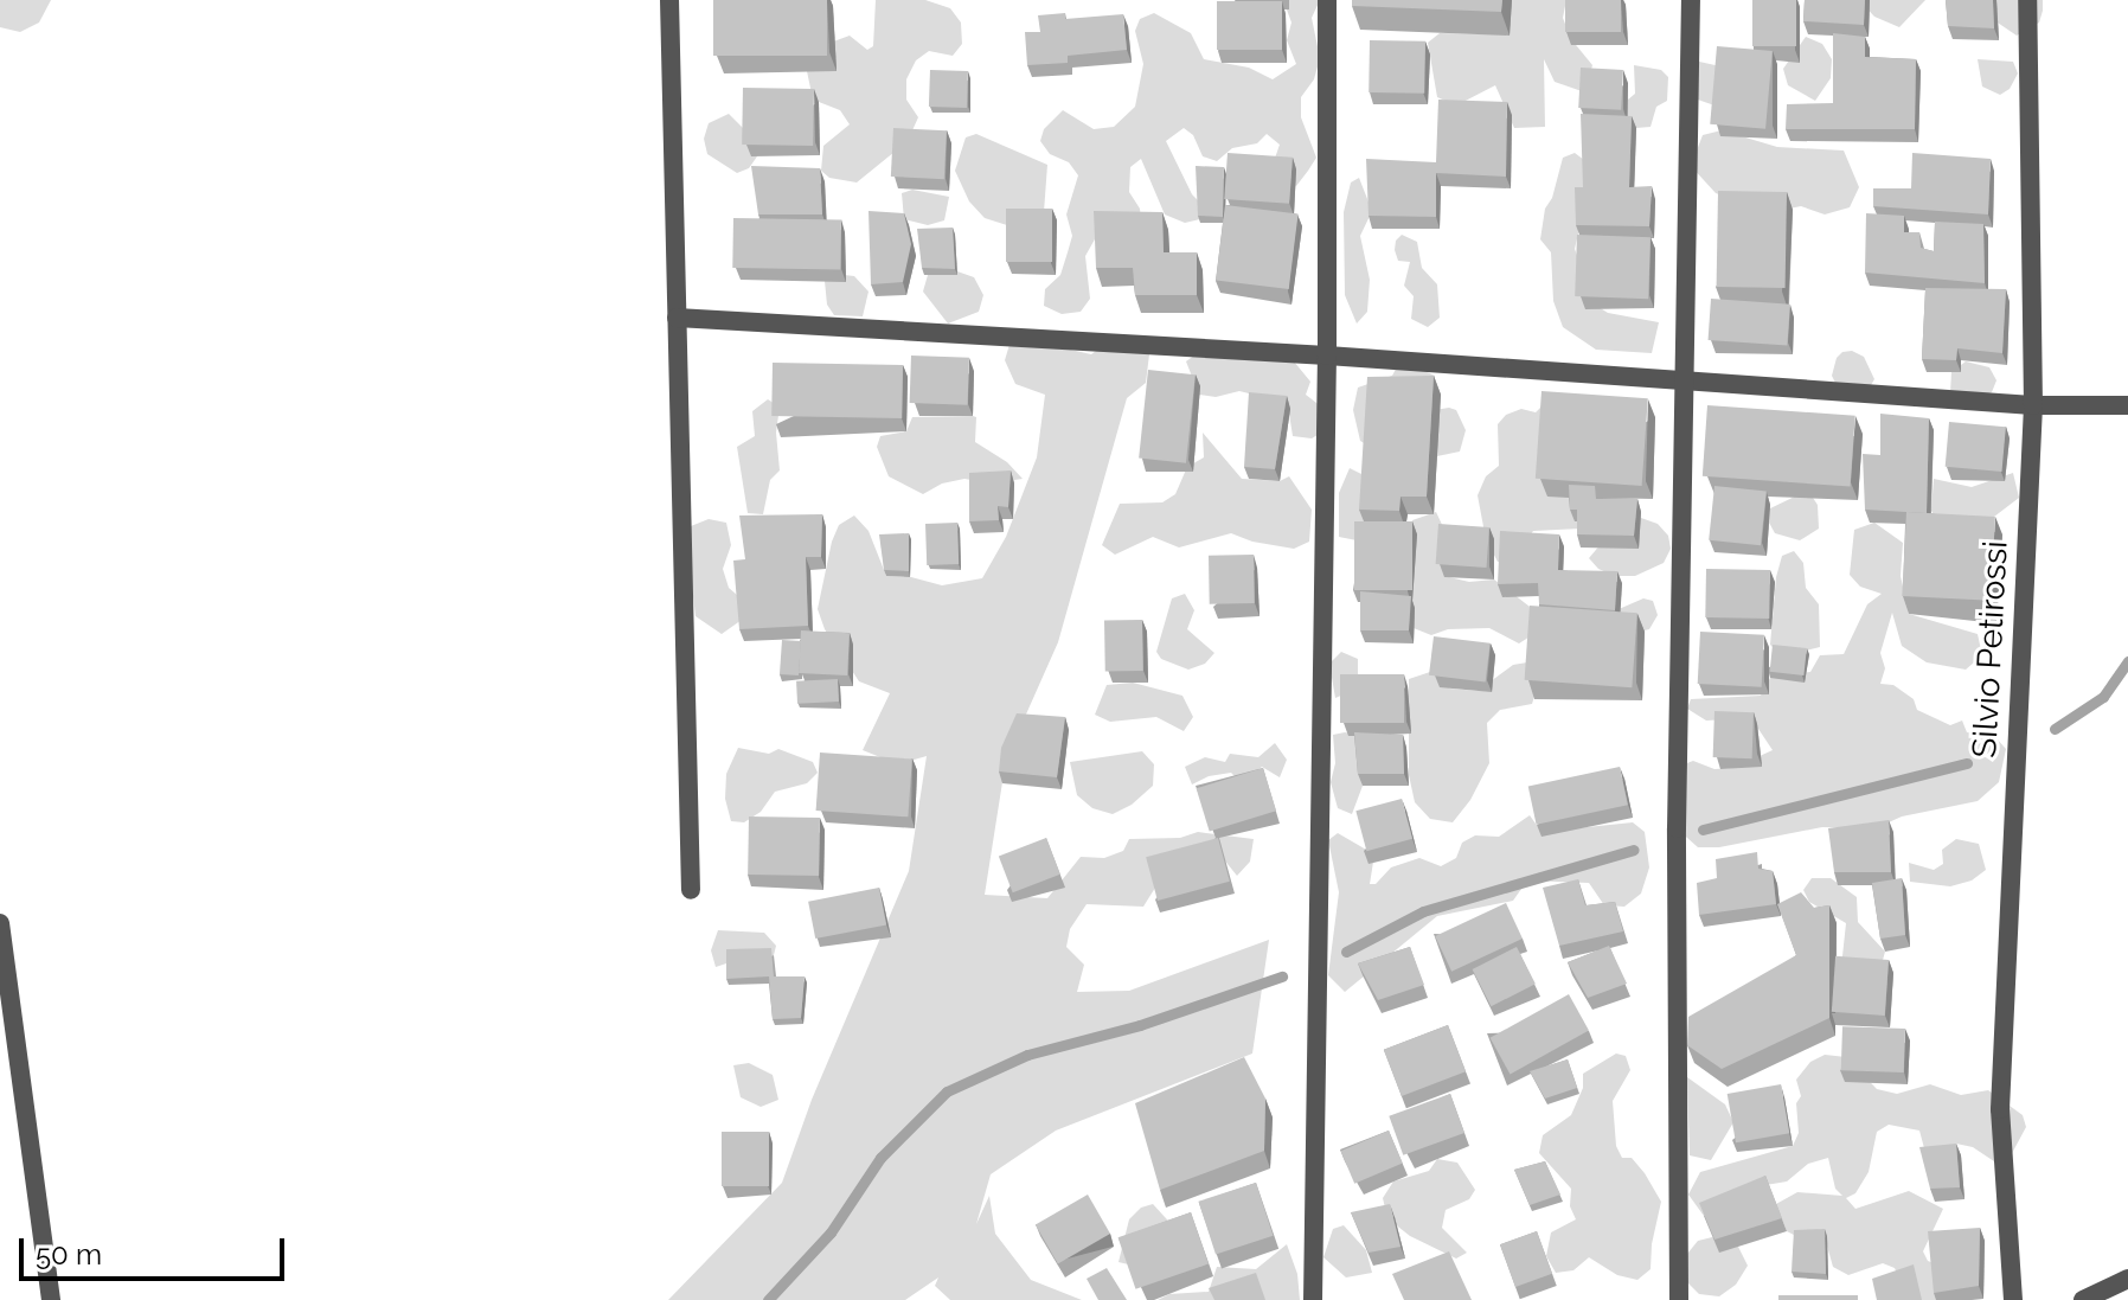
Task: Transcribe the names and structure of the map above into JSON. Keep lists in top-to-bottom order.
{
  "streets": {
    "street": ["Silvio Petirossi"]
  },
  "scale_bar": "50 m"
}
